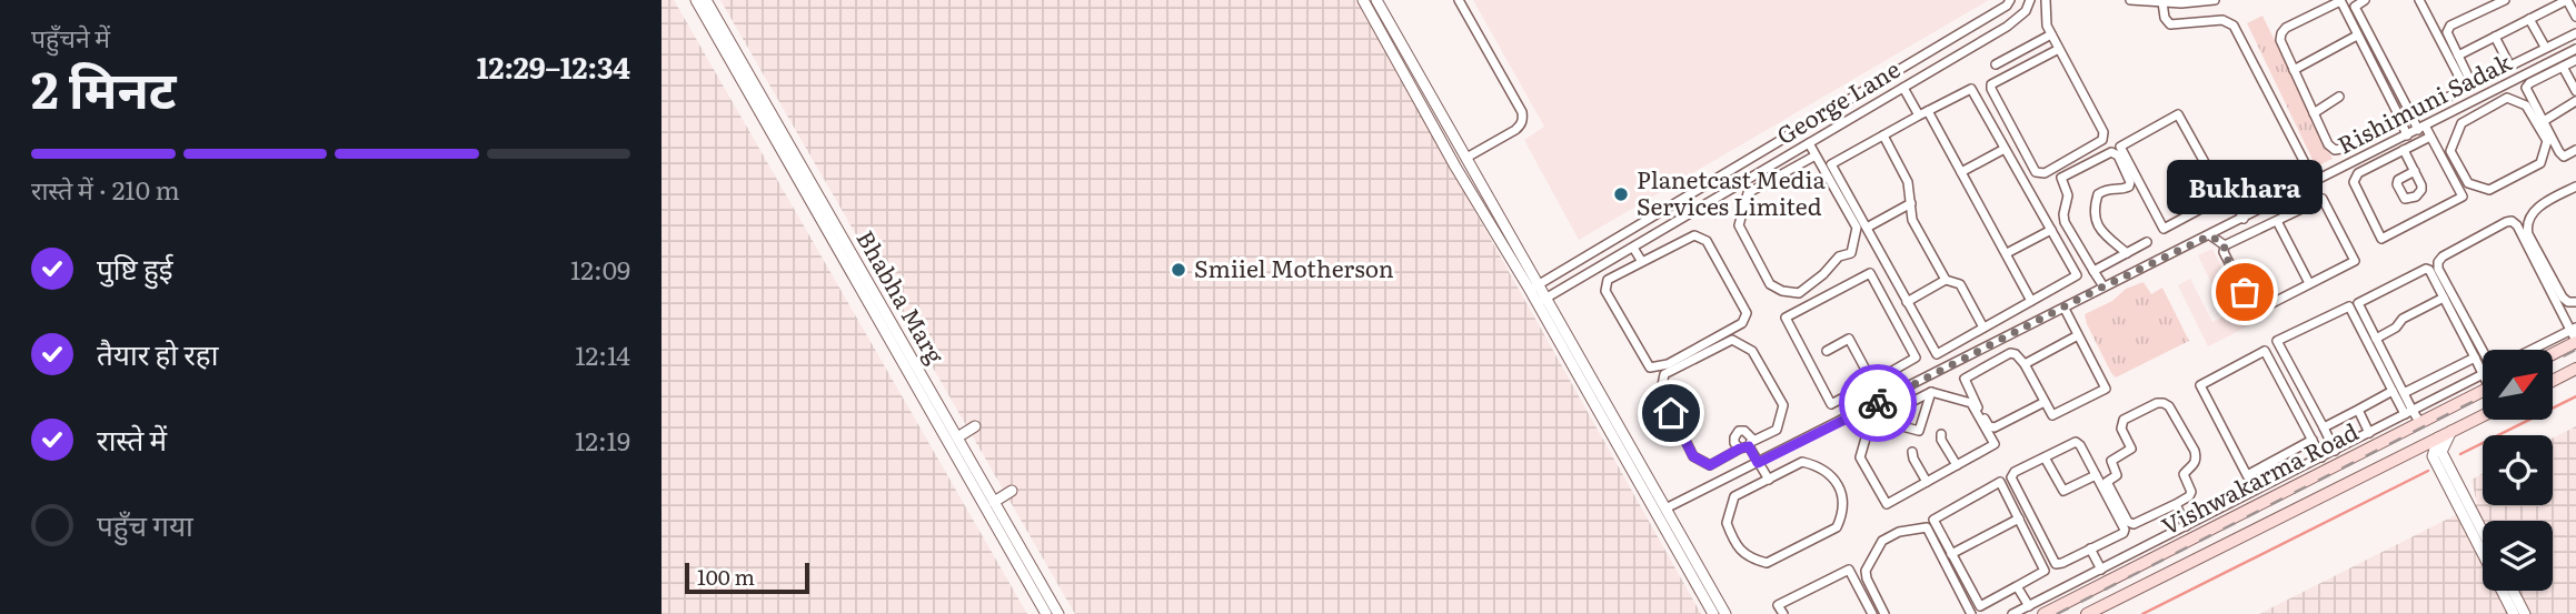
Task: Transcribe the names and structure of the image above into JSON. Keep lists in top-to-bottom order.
{
  "streets": {
    "main road": ["Vishwakarma Road"],
    "street": ["George Lane", "Rishimuni Sadak", "Bhabha Marg"]
  },
  "places": ["Planetcast Media Services Limited", "Smiiel Motherson", "Bukhara"],
  "scale_bar": "100 m",
  "north": "top right",
  "page": {
    "heading": ["2 मिनट", "पहुँचने में", "12:29–12:34"],
    "bar": "रास्ते में · 210 m",
    "bubble": "Bukhara",
    "list": [
      ["पुष्टि हुई", "12:09"],
      ["तैयार हो रहा", "12:14"],
      ["रास्ते में", "12:19"],
      "पहुँच गया"
    ],
    "scale": "100 m"
  }
}
